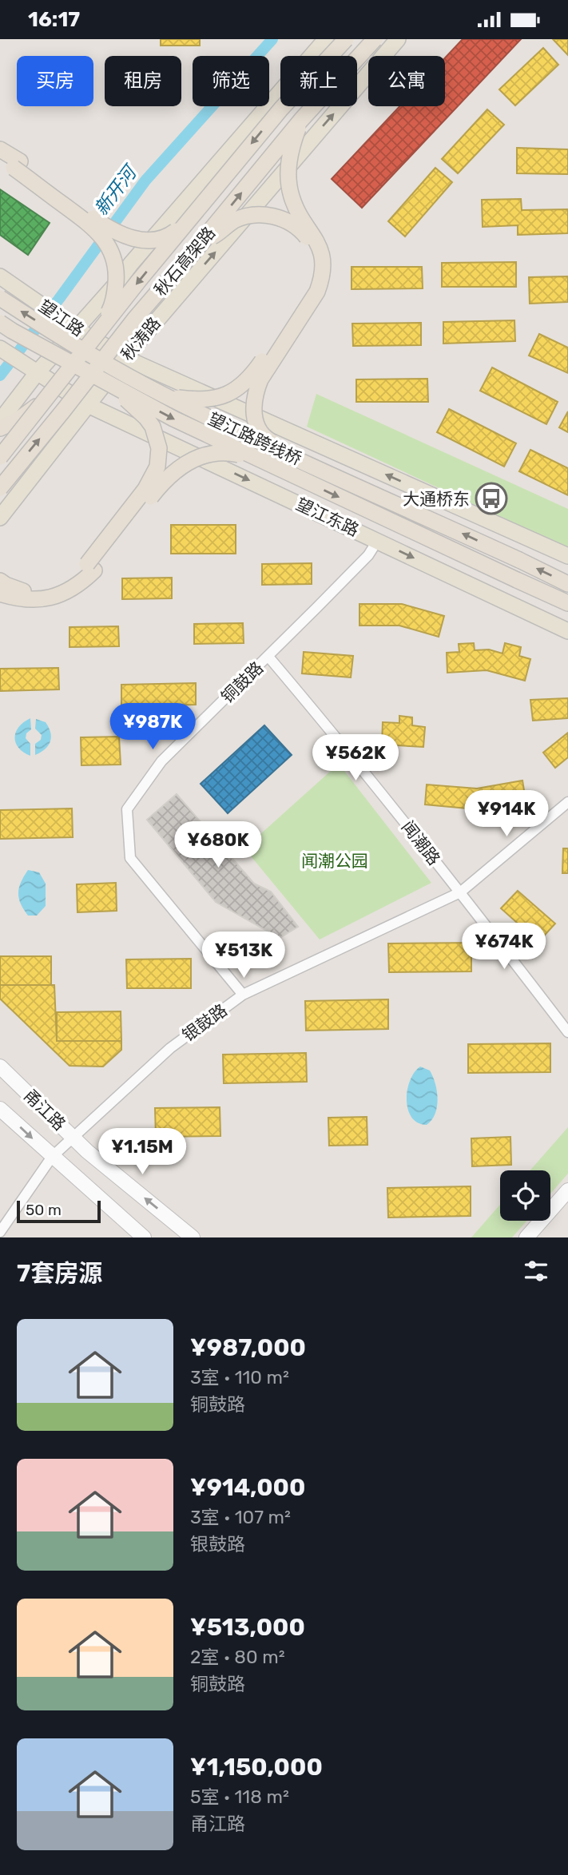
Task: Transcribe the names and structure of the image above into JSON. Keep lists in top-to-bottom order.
{
  "streets": {
    "highway": ["秋石高架路", "望江路跨线桥"],
    "main road": [
      "望江路",
      "秋涛路",
      "望江东路",
      "甬江路"
    ],
    "street": ["铜鼓路", "闻潮路", "银鼓路"]
  },
  "crossings": [
    ["望江路", "秋涛路"],
    ["秋涛路", "望江东路"],
    ["望江东路", "铜鼓路"],
    ["铜鼓路", "闻潮路"],
    ["铜鼓路", "银鼓路"],
    ["闻潮路", "银鼓路"],
    ["银鼓路", "甬江路"]
  ],
  "water": ["新开河"],
  "parks": ["闻潮公园"],
  "places": {
    "bus stop": ["大通桥东"]
  },
  "scale_bar": "50 m",
  "page": {
    "status": "16:17",
    "chip": [
      "买房",
      "租房",
      "筛选",
      "新上",
      "公寓"
    ],
    "price": [
      "¥987K",
      "¥562K",
      "¥914K",
      "¥680K",
      "¥674K",
      "¥513K",
      "¥1.15M"
    ],
    "scale": "50 m",
    "heading": "7套房源",
    "list": [
      {
        "name": "¥987,000",
        "note": "3室 · 110 m² · 铜鼓路"
      },
      {
        "name": "¥914,000",
        "note": "3室 · 107 m² · 银鼓路"
      },
      {
        "name": "¥513,000",
        "note": "2室 · 80 m² · 铜鼓路"
      },
      {
        "name": "¥1,150,000",
        "note": "5室 · 118 m² · 甬江路"
      }
    ]
  }
}
